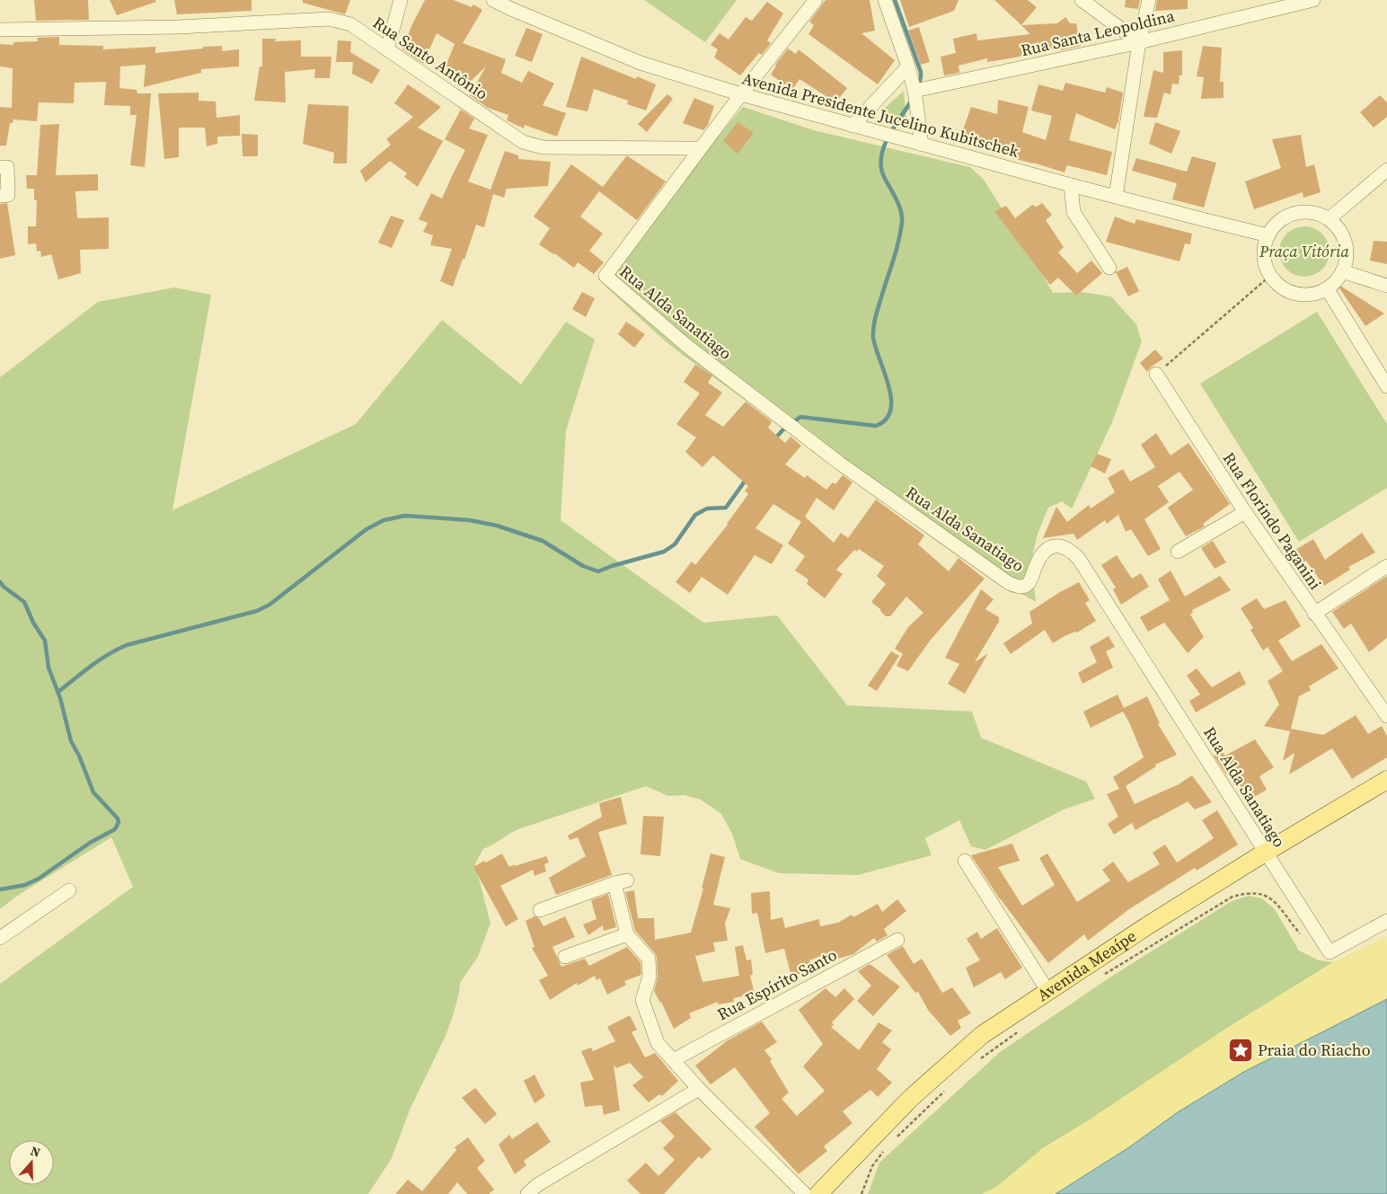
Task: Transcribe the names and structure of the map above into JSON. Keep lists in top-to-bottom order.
{
  "streets": {
    "main road": ["Avenida Meaípe"],
    "street": [
      "Rua Santa Leopoldina",
      "Rua Santo Antônio",
      "Avenida Presidente Jucelino Kubitschek",
      "Rua Alda Sanatiago",
      "Rua Florindo Paganini",
      "Rua Espírito Santo"
    ]
  },
  "crossings": [
    ["Rua Santo Antônio", "Rua Alda Sanatiago"],
    ["Rua Alda Sanatiago", "Avenida Meaípe"]
  ],
  "parks": ["Praça Vitória"],
  "places": {
    "place": ["Praia do Riacho"]
  },
  "north": "top"
}
